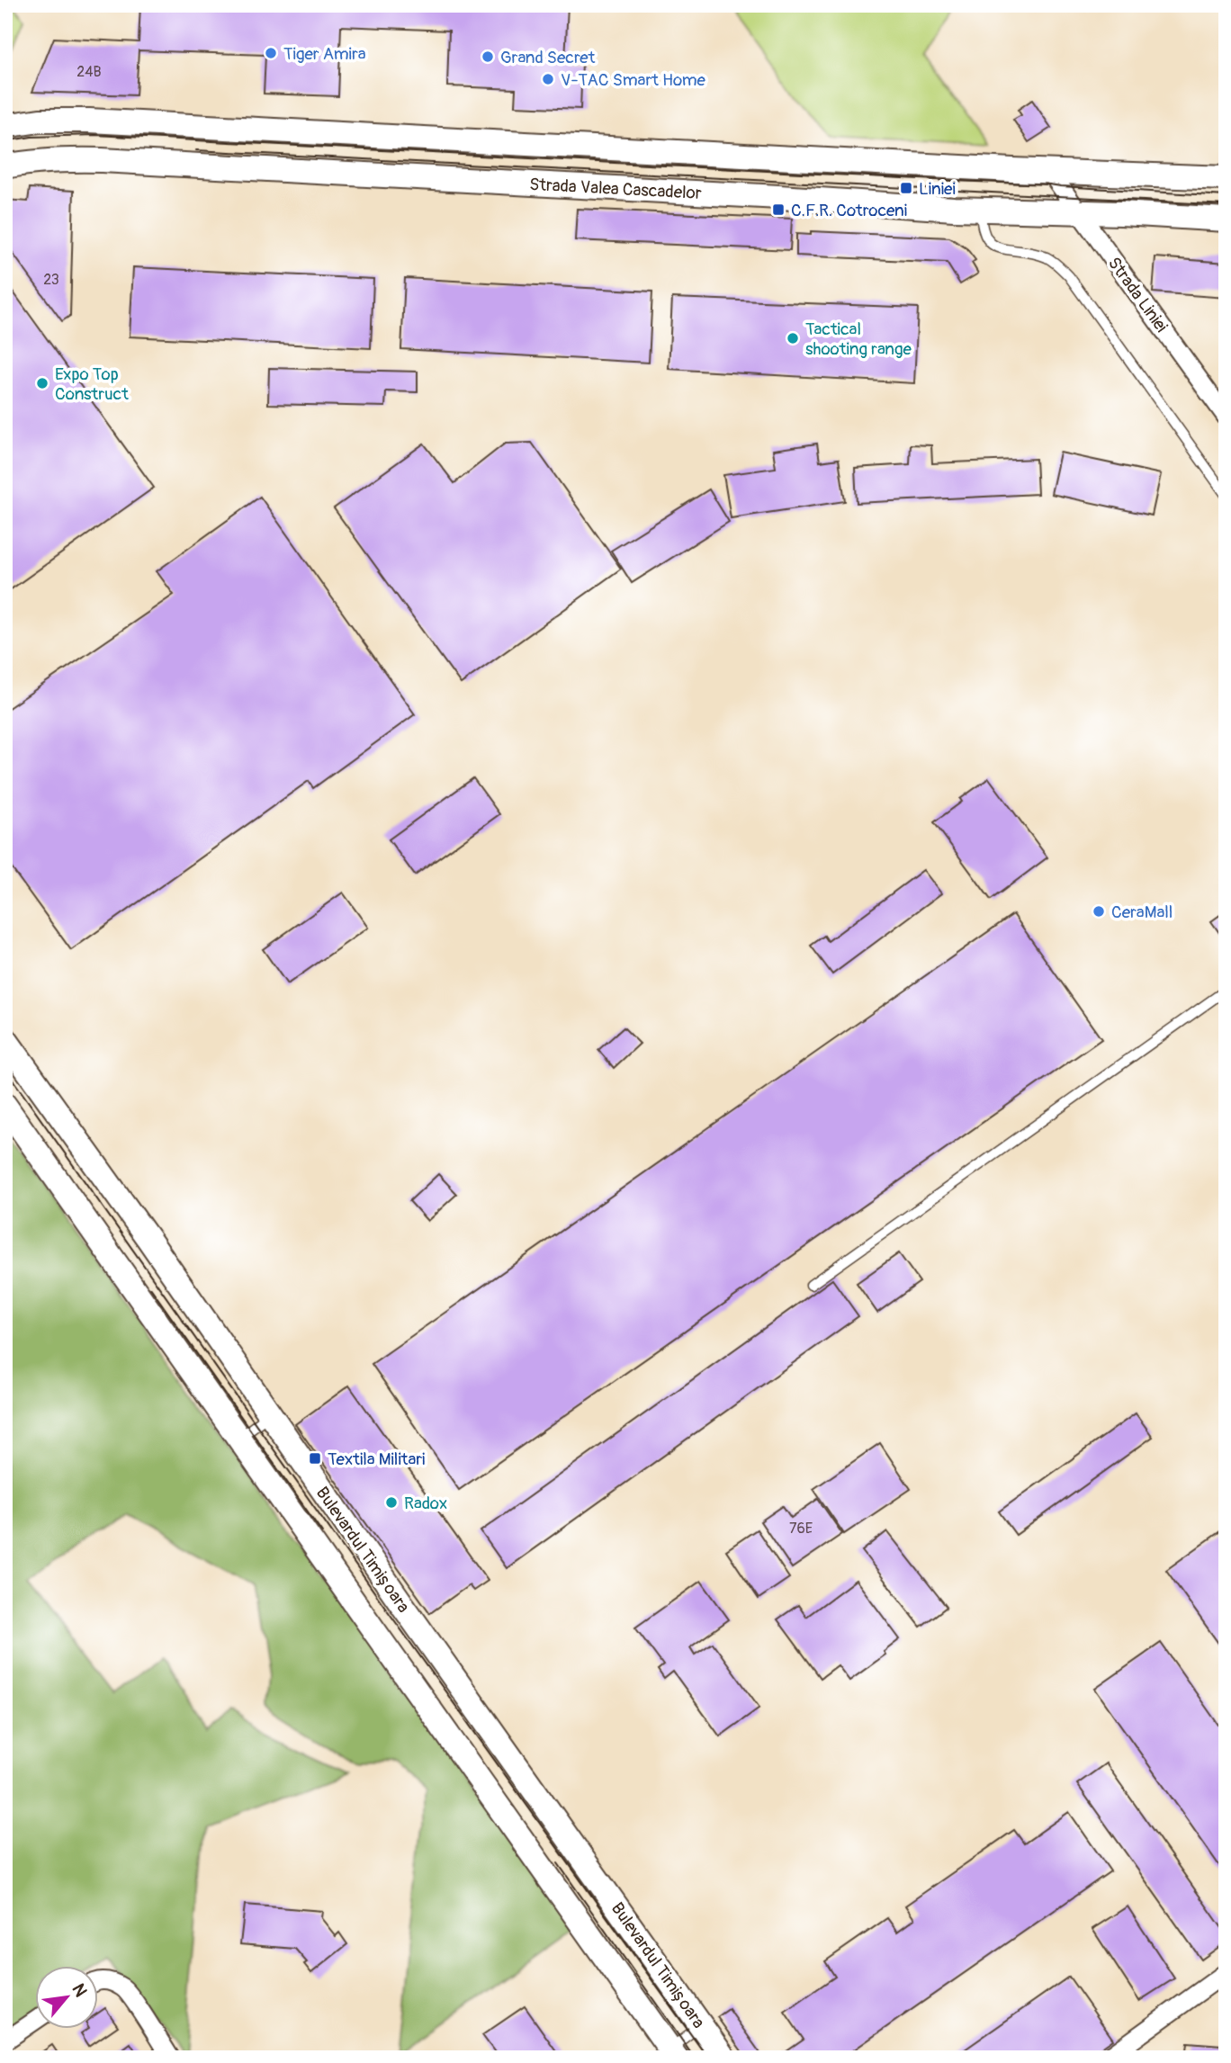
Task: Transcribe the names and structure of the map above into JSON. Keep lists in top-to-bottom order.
{
  "streets": {
    "main road": ["Strada Valea Cascadelor", "Bulevardul Timișoara"],
    "street": ["Strada Liniei"]
  },
  "crossings": [
    ["Strada Valea Cascadelor", "Strada Liniei"]
  ],
  "places": {
    "other": [
      "Tiger Amira",
      "Grand Secret",
      "V-TAC Smart Home",
      "Tactical shooting range",
      "Expo Top Construct",
      "CeraMall",
      "Radox"
    ],
    "transit": ["Liniei", "C.F.R. Cotroceni", "Textila Militari"]
  },
  "house_numbers": ["24B", "23", "76E"],
  "north": "top right"
}
